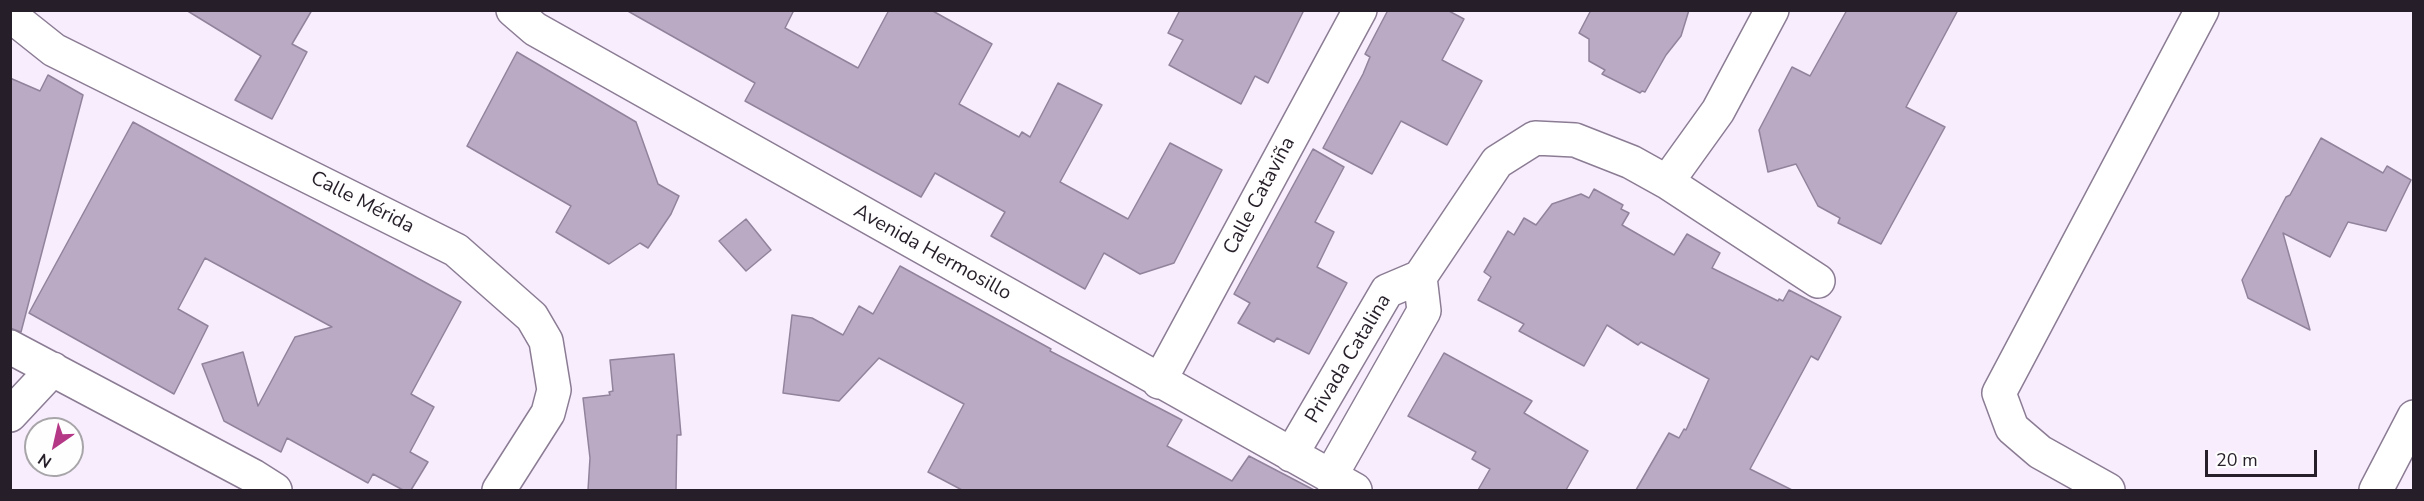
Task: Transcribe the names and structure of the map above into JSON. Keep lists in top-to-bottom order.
{
  "streets": {
    "street": [
      "Calle Cataviña",
      "Calle Mérida",
      "Avenida Hermosillo",
      "Privada Catalina"
    ]
  },
  "crossings": [
    ["Calle Cataviña", "Avenida Hermosillo"],
    ["Avenida Hermosillo", "Privada Catalina"]
  ],
  "scale_bar": "20 m",
  "north": "bottom left"
}
